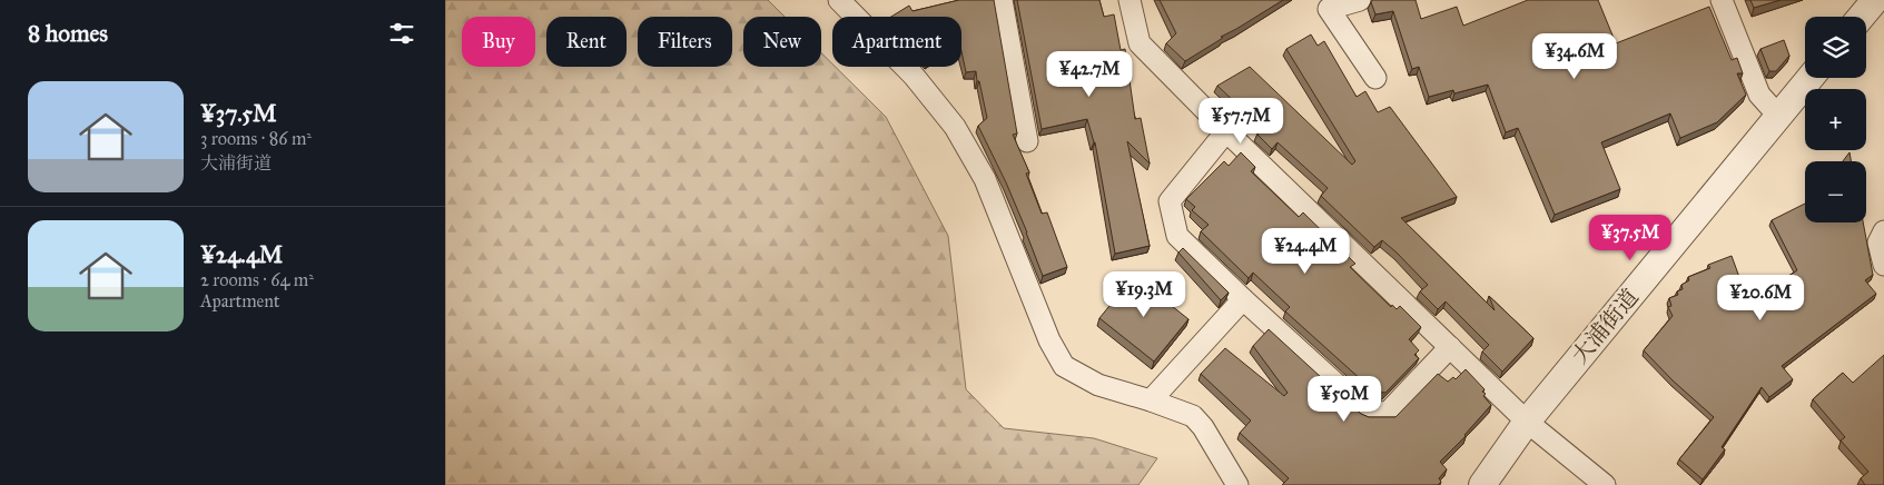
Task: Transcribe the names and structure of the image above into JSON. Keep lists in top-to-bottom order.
{
  "streets": {
    "street": ["大浦街道"]
  },
  "page": {
    "heading": "8 homes",
    "map_buttons": ["+", "−"],
    "chip": [
      "Buy",
      "Rent",
      "Filters",
      "New",
      "Apartment"
    ],
    "price": [
      "¥34.6M",
      "¥42.7M",
      "¥57.7M",
      "¥37.5M",
      "¥24.4M",
      "¥19.3M",
      "¥20.6M",
      "¥50M"
    ],
    "list": [
      {
        "name": "¥37.5M",
        "note": "3 rooms · 86 m² · 大浦街道"
      },
      {
        "name": "¥24.4M",
        "note": "2 rooms · 64 m² · Apartment"
      }
    ]
  }
}
